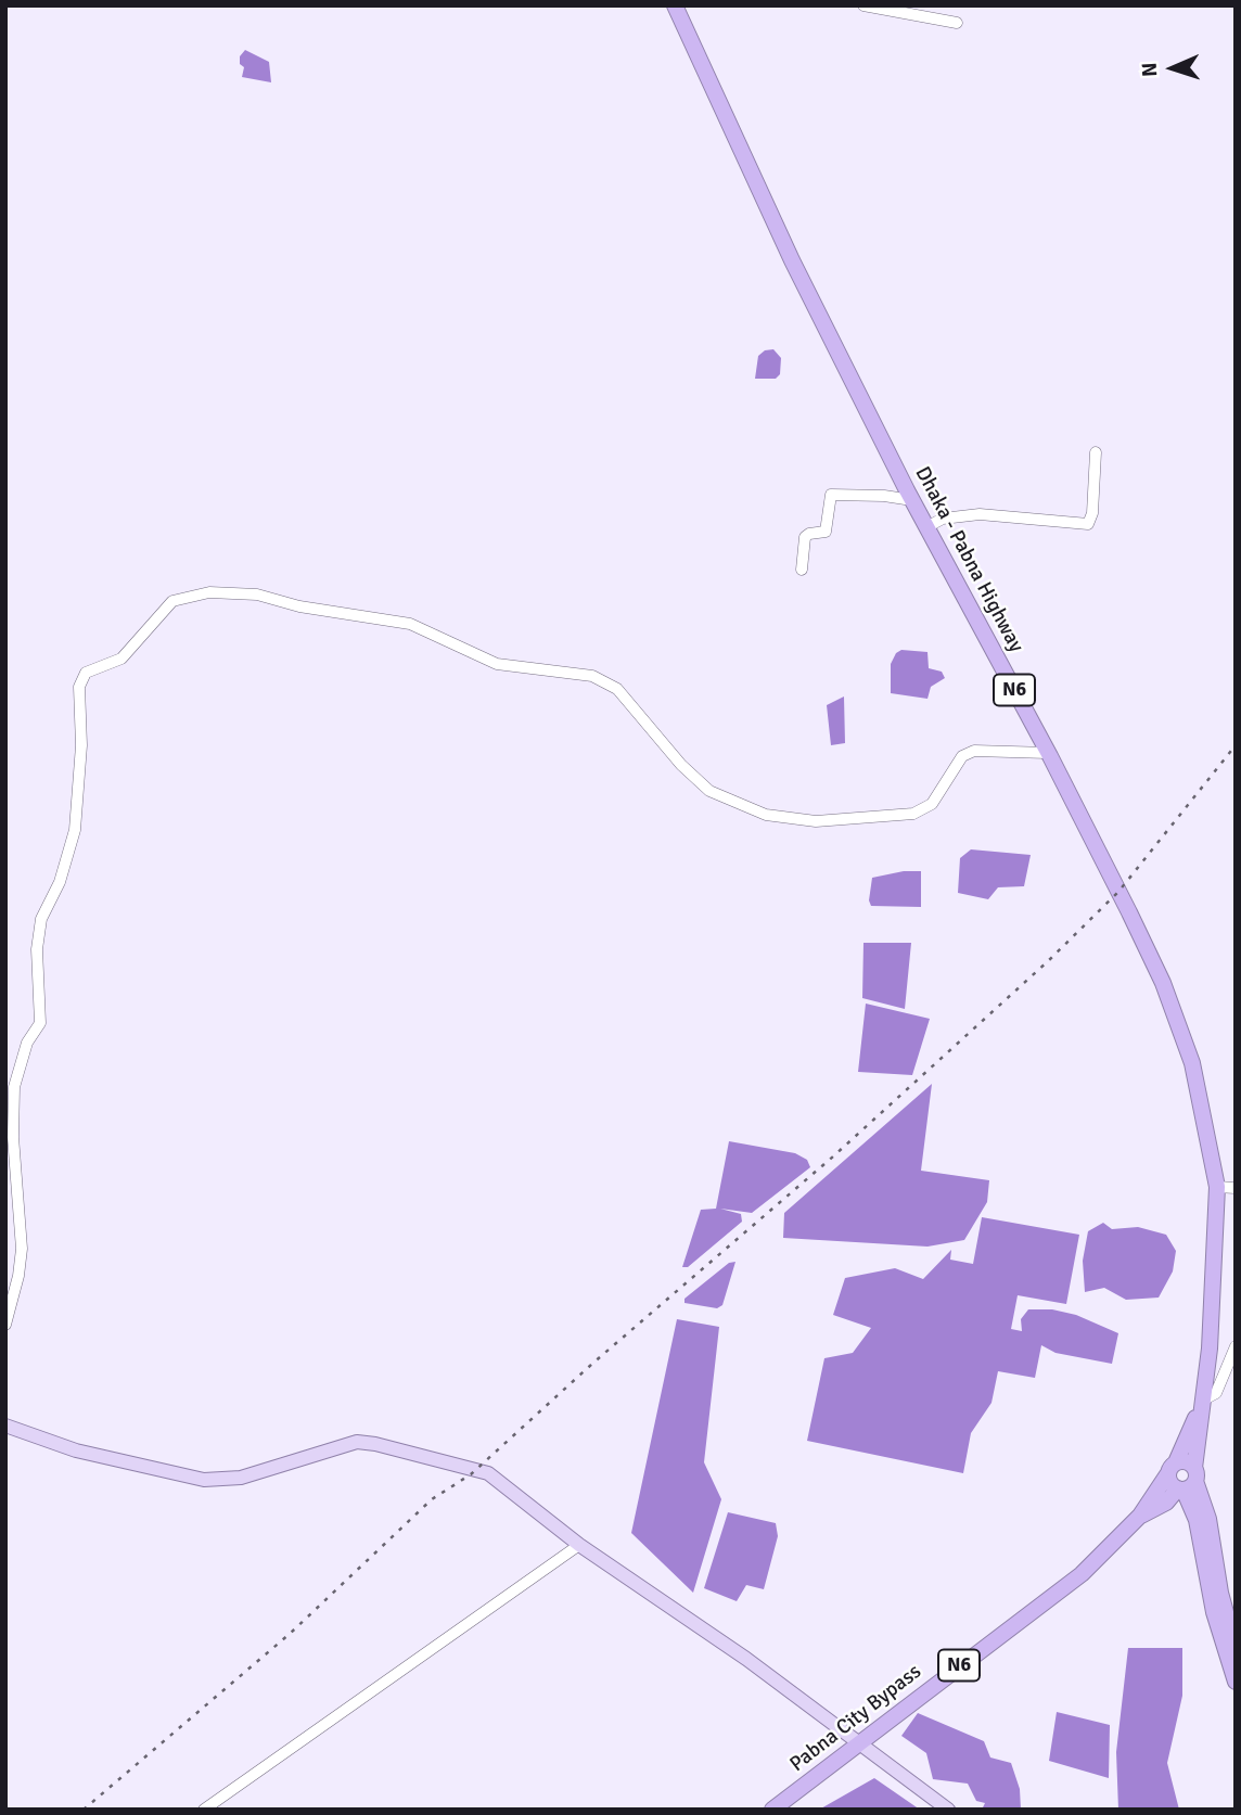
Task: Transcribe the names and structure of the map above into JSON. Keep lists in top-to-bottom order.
{
  "streets": {
    "highway": ["Dhaka - Pabna Highway", "N6", "Pabna City Bypass"]
  },
  "crossings": [
    ["Dhaka - Pabna Highway", "Pabna City Bypass"]
  ],
  "north": "left"
}
